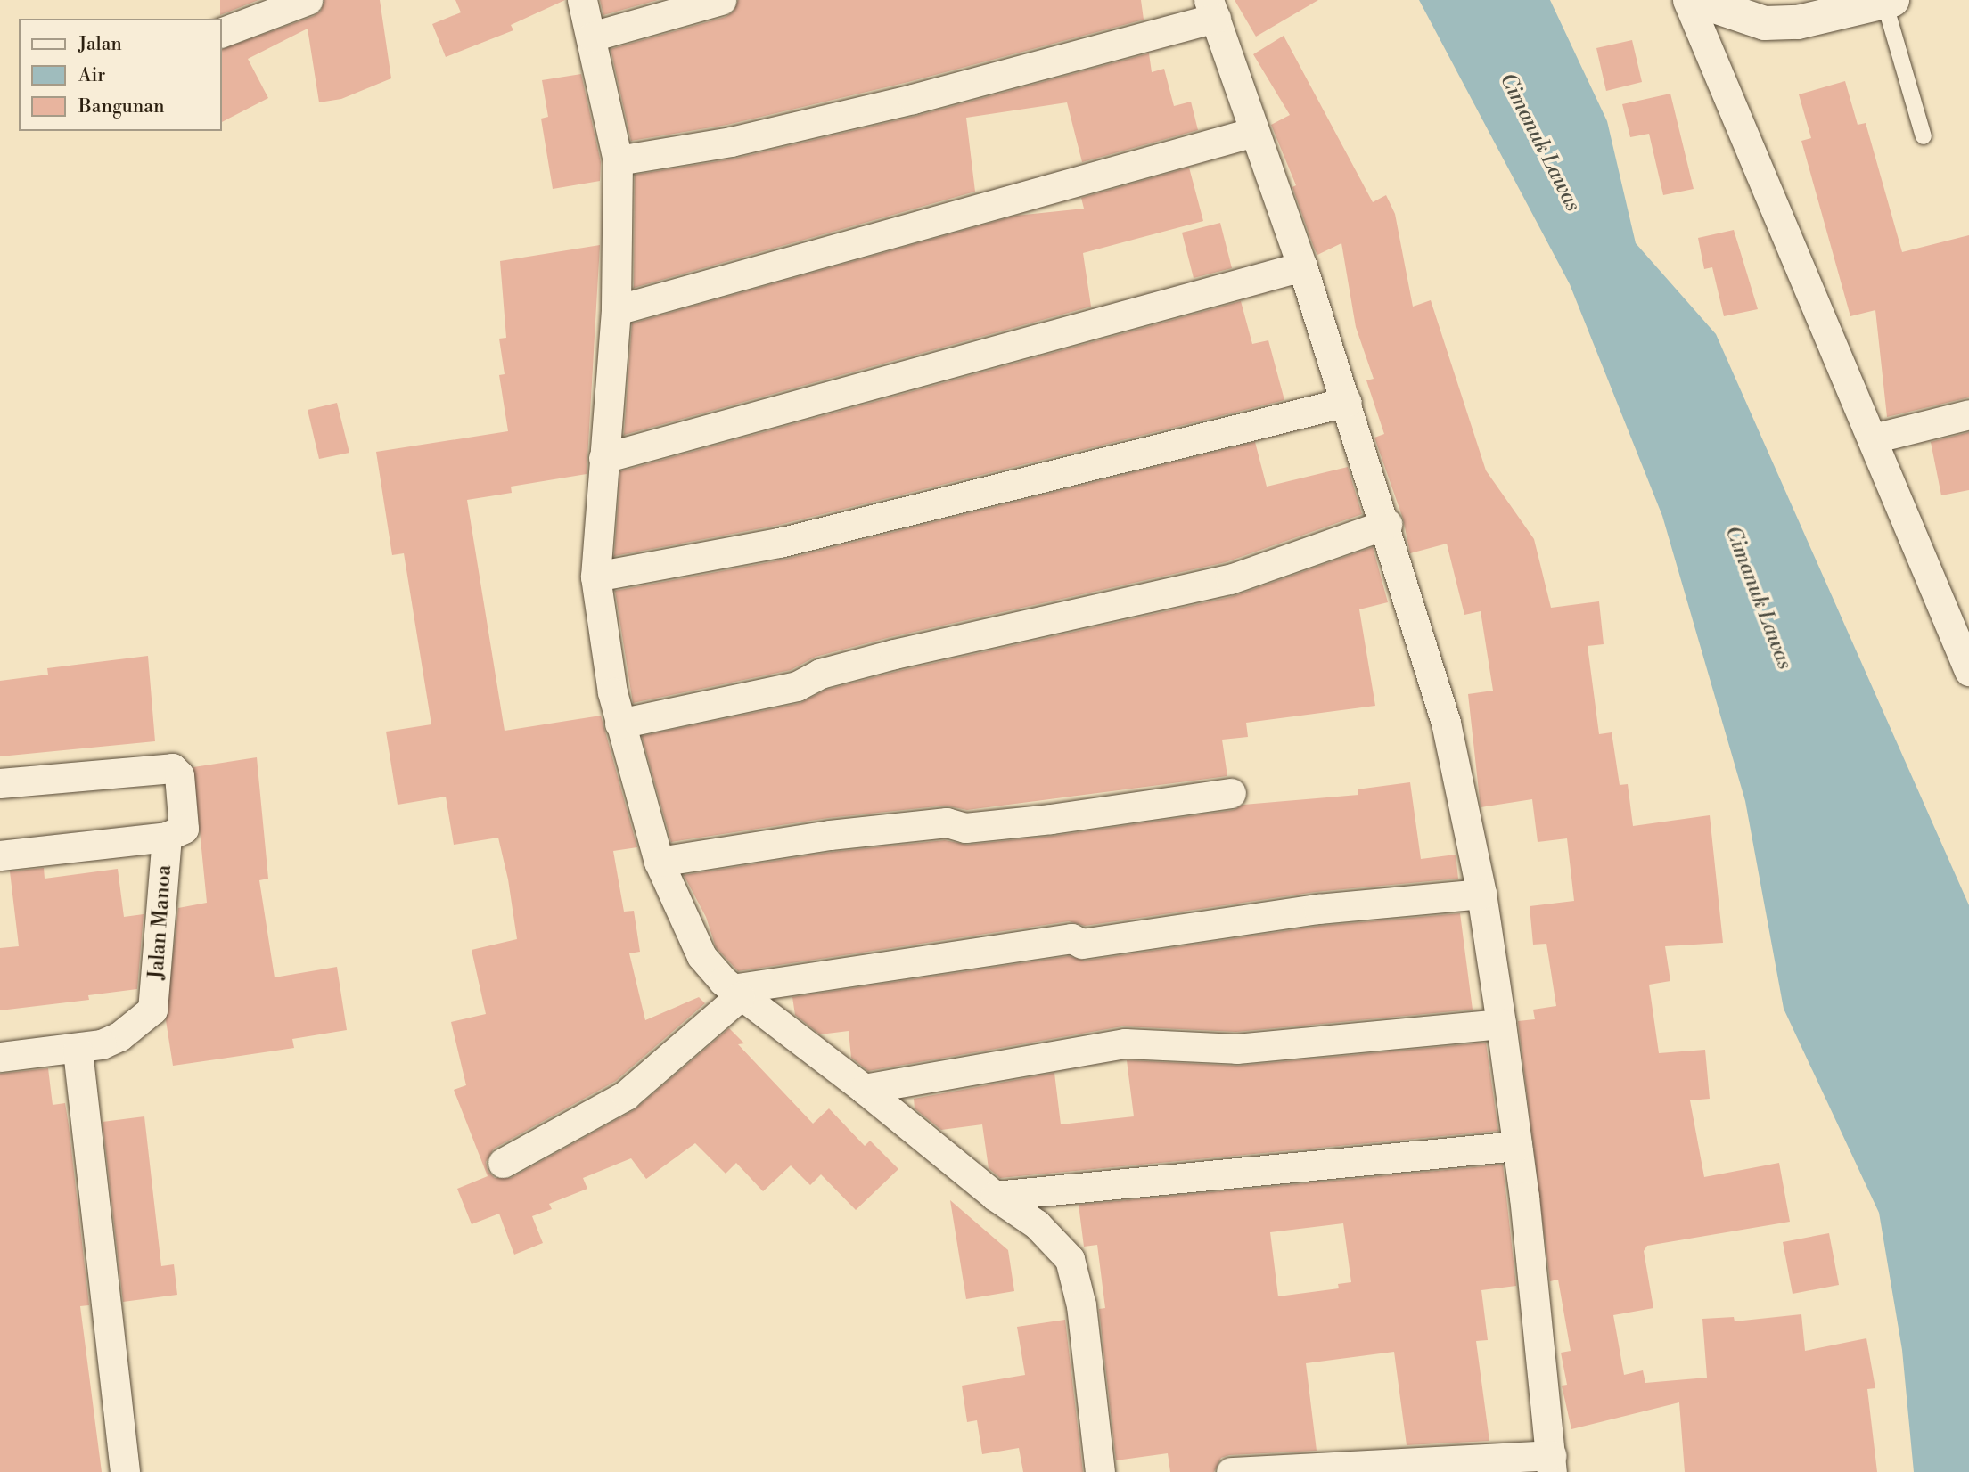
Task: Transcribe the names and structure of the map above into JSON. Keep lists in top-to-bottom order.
{
  "streets": {
    "street": ["Jalan Manoa"]
  },
  "water": ["Cimanuk Lawas"],
  "legend": ["Jalan", "Air", "Bangunan"]
}
